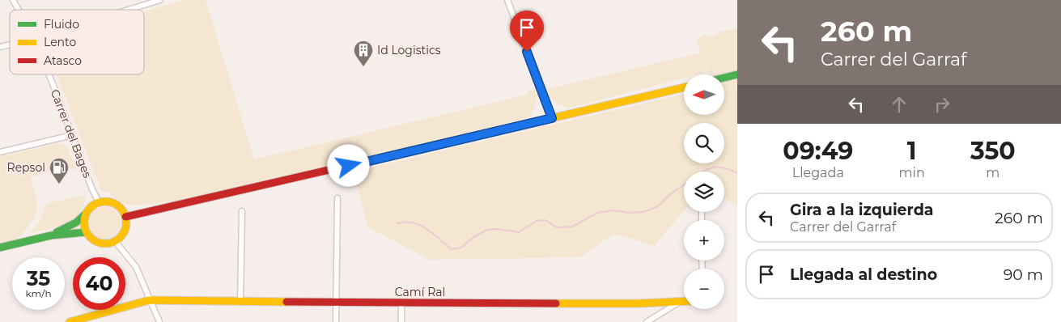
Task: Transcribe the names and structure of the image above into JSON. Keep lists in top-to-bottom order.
{
  "streets": {
    "street": ["Carrer del Bages", "Camí Ral"]
  },
  "places": {
    "building": ["Id Logistics"],
    "fuel station": ["Repsol"]
  },
  "legend": ["Fluido", "Lento", "Atasco"],
  "north": "left",
  "page": {
    "turn": ["260 m", "Carrer del Garraf"],
    "map_buttons": ["+", "−"],
    "eta": [
      "09:49",
      "Llegada",
      "1",
      "min",
      "350",
      "m"
    ],
    "list": [
      {
        "name": "Gira a la izquierda",
        "note": "Carrer del Garraf",
        "value": "260 m"
      },
      {
        "name": "Llegada al destino",
        "value": "90 m"
      }
    ],
    "speed": "35 km/h",
    "limit": "40"
  }
}
